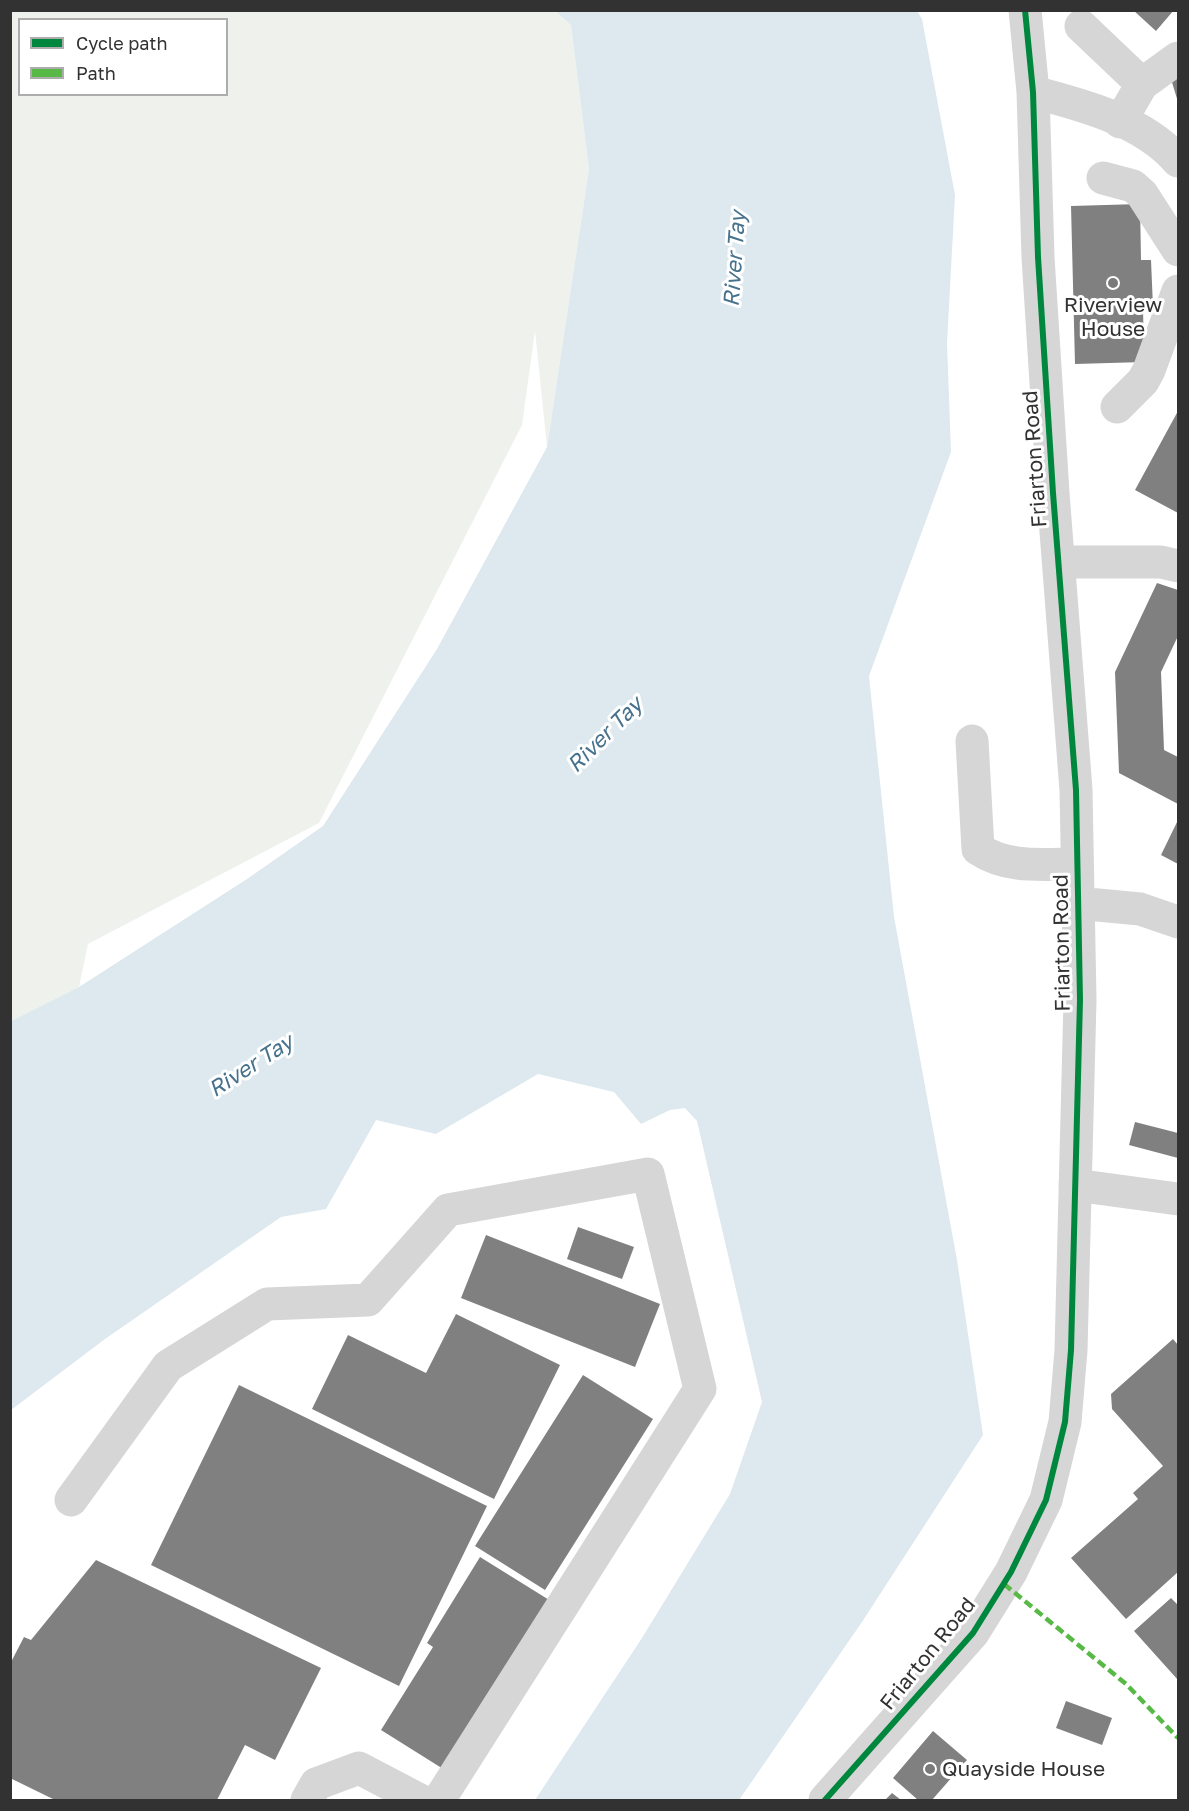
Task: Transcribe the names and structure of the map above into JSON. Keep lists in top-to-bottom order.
{
  "streets": {
    "street": ["Friarton Road"]
  },
  "water": ["River Tay"],
  "places": ["Riverview House", "Quayside House"],
  "legend": ["Cycle path", "Path"]
}
